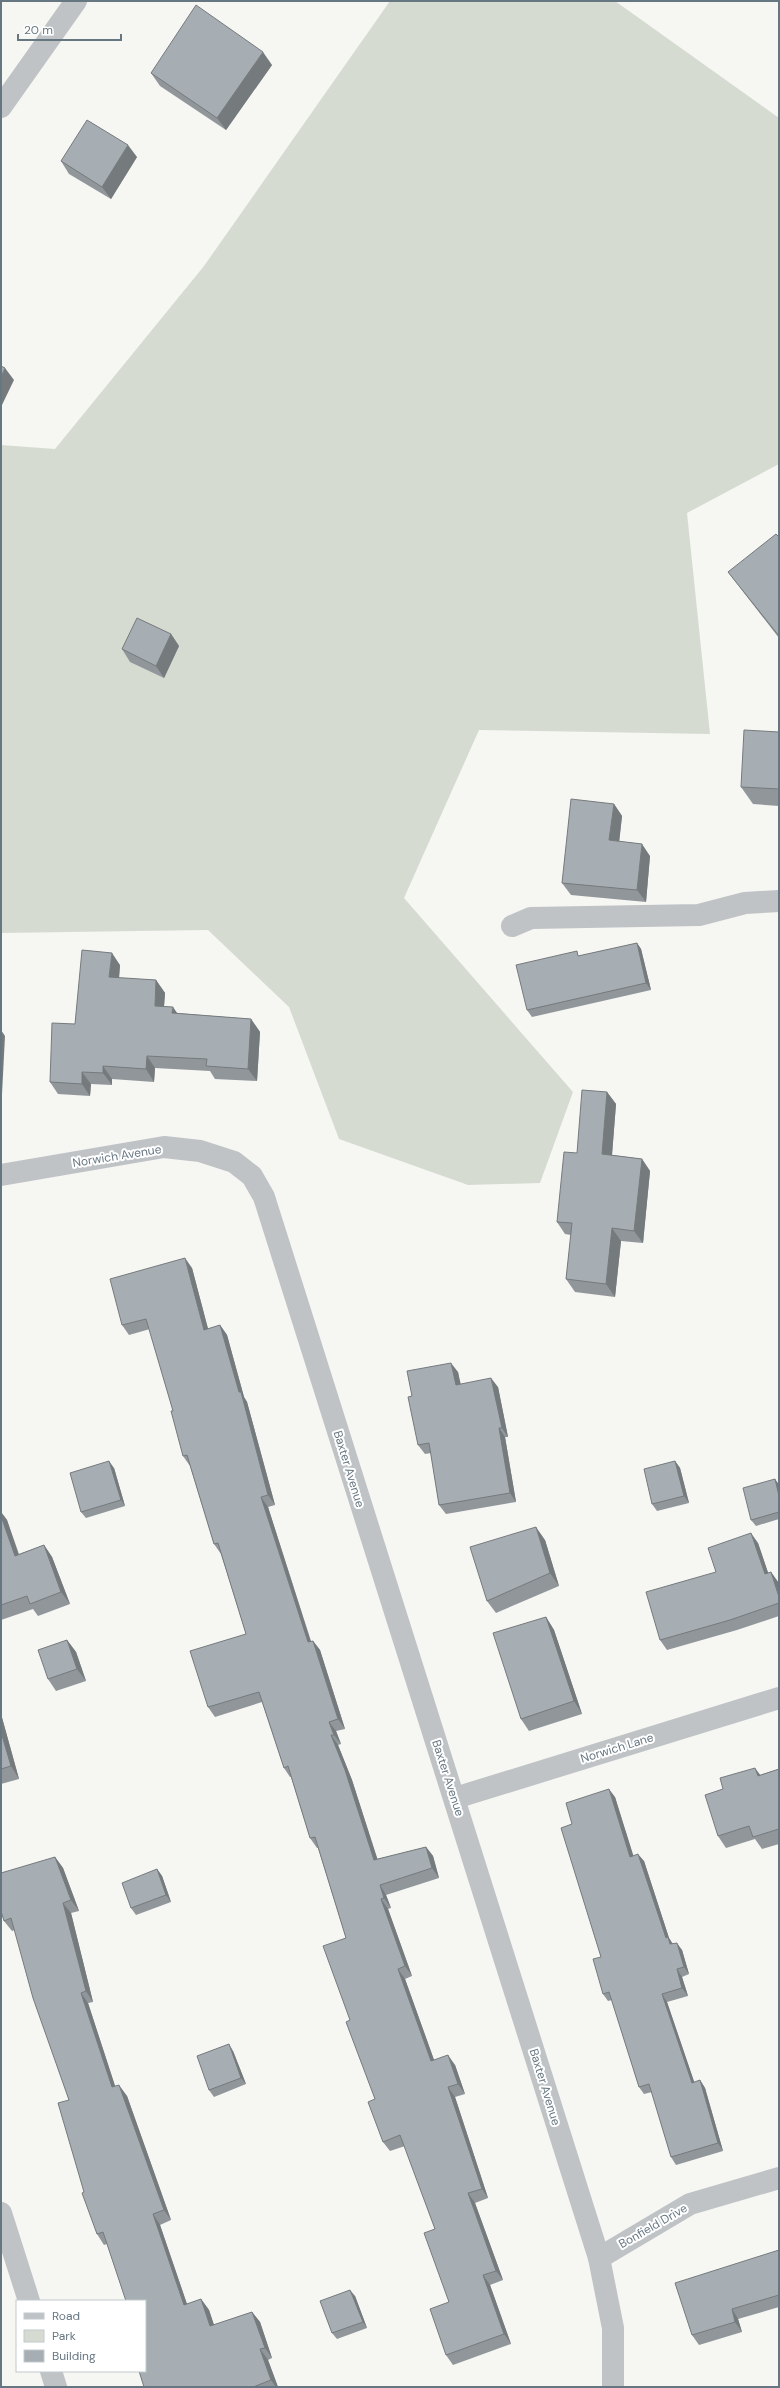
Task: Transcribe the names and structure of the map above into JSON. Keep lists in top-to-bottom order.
{
  "streets": {
    "street": [
      "Norwich Avenue",
      "Baxter Avenue",
      "Norwich Lane",
      "Bonfield Drive"
    ]
  },
  "crossings": [
    ["Norwich Avenue", "Baxter Avenue"],
    ["Baxter Avenue", "Norwich Lane"],
    ["Baxter Avenue", "Bonfield Drive"]
  ],
  "legend": ["Road", "Park", "Building"],
  "scale_bar": "20 m"
}
